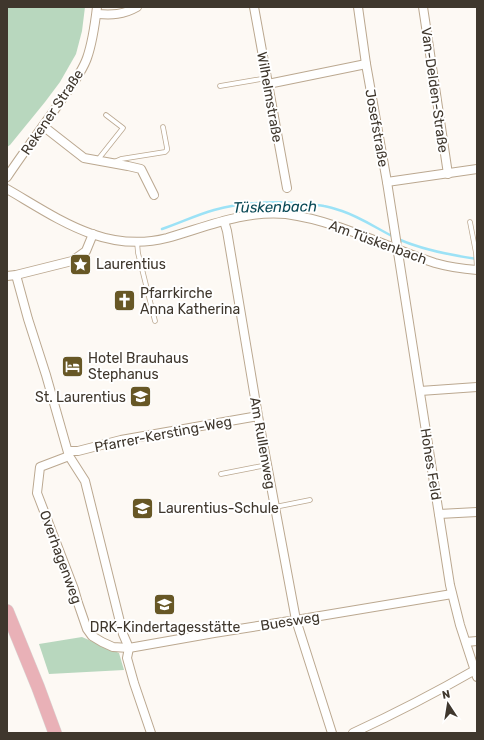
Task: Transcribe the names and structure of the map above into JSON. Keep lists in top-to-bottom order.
{
  "streets": {
    "street": [
      "Van-Delden-Straße",
      "Wilhelmstraße",
      "Rekener Straße",
      "Josefstraße",
      "Am Tüskenbach",
      "Pfarrer-Kersting-Weg",
      "Am Rullenweg",
      "Hohes Feld",
      "Overhagenweg",
      "Buesweg"
    ]
  },
  "crossings": [
    ["Josefstraße", "Am Tüskenbach"],
    ["Josefstraße", "Hohes Feld"],
    ["Am Tüskenbach", "Am Rullenweg"],
    ["Am Tüskenbach", "Hohes Feld"],
    ["Pfarrer-Kersting-Weg", "Am Rullenweg"],
    ["Pfarrer-Kersting-Weg", "Overhagenweg"],
    ["Am Rullenweg", "Buesweg"],
    ["Hohes Feld", "Buesweg"],
    ["Overhagenweg", "Buesweg"]
  ],
  "water": ["Tüskenbach"],
  "places": {
    "place": ["Laurentius"],
    "church": ["Pfarrkirche Anna Katherina"],
    "hotel": ["Hotel Brauhaus Stephanus"],
    "school or university": ["St. Laurentius", "Laurentius-Schule", "DRK-Kindertagesstätte"]
  },
  "north": "top"
}
